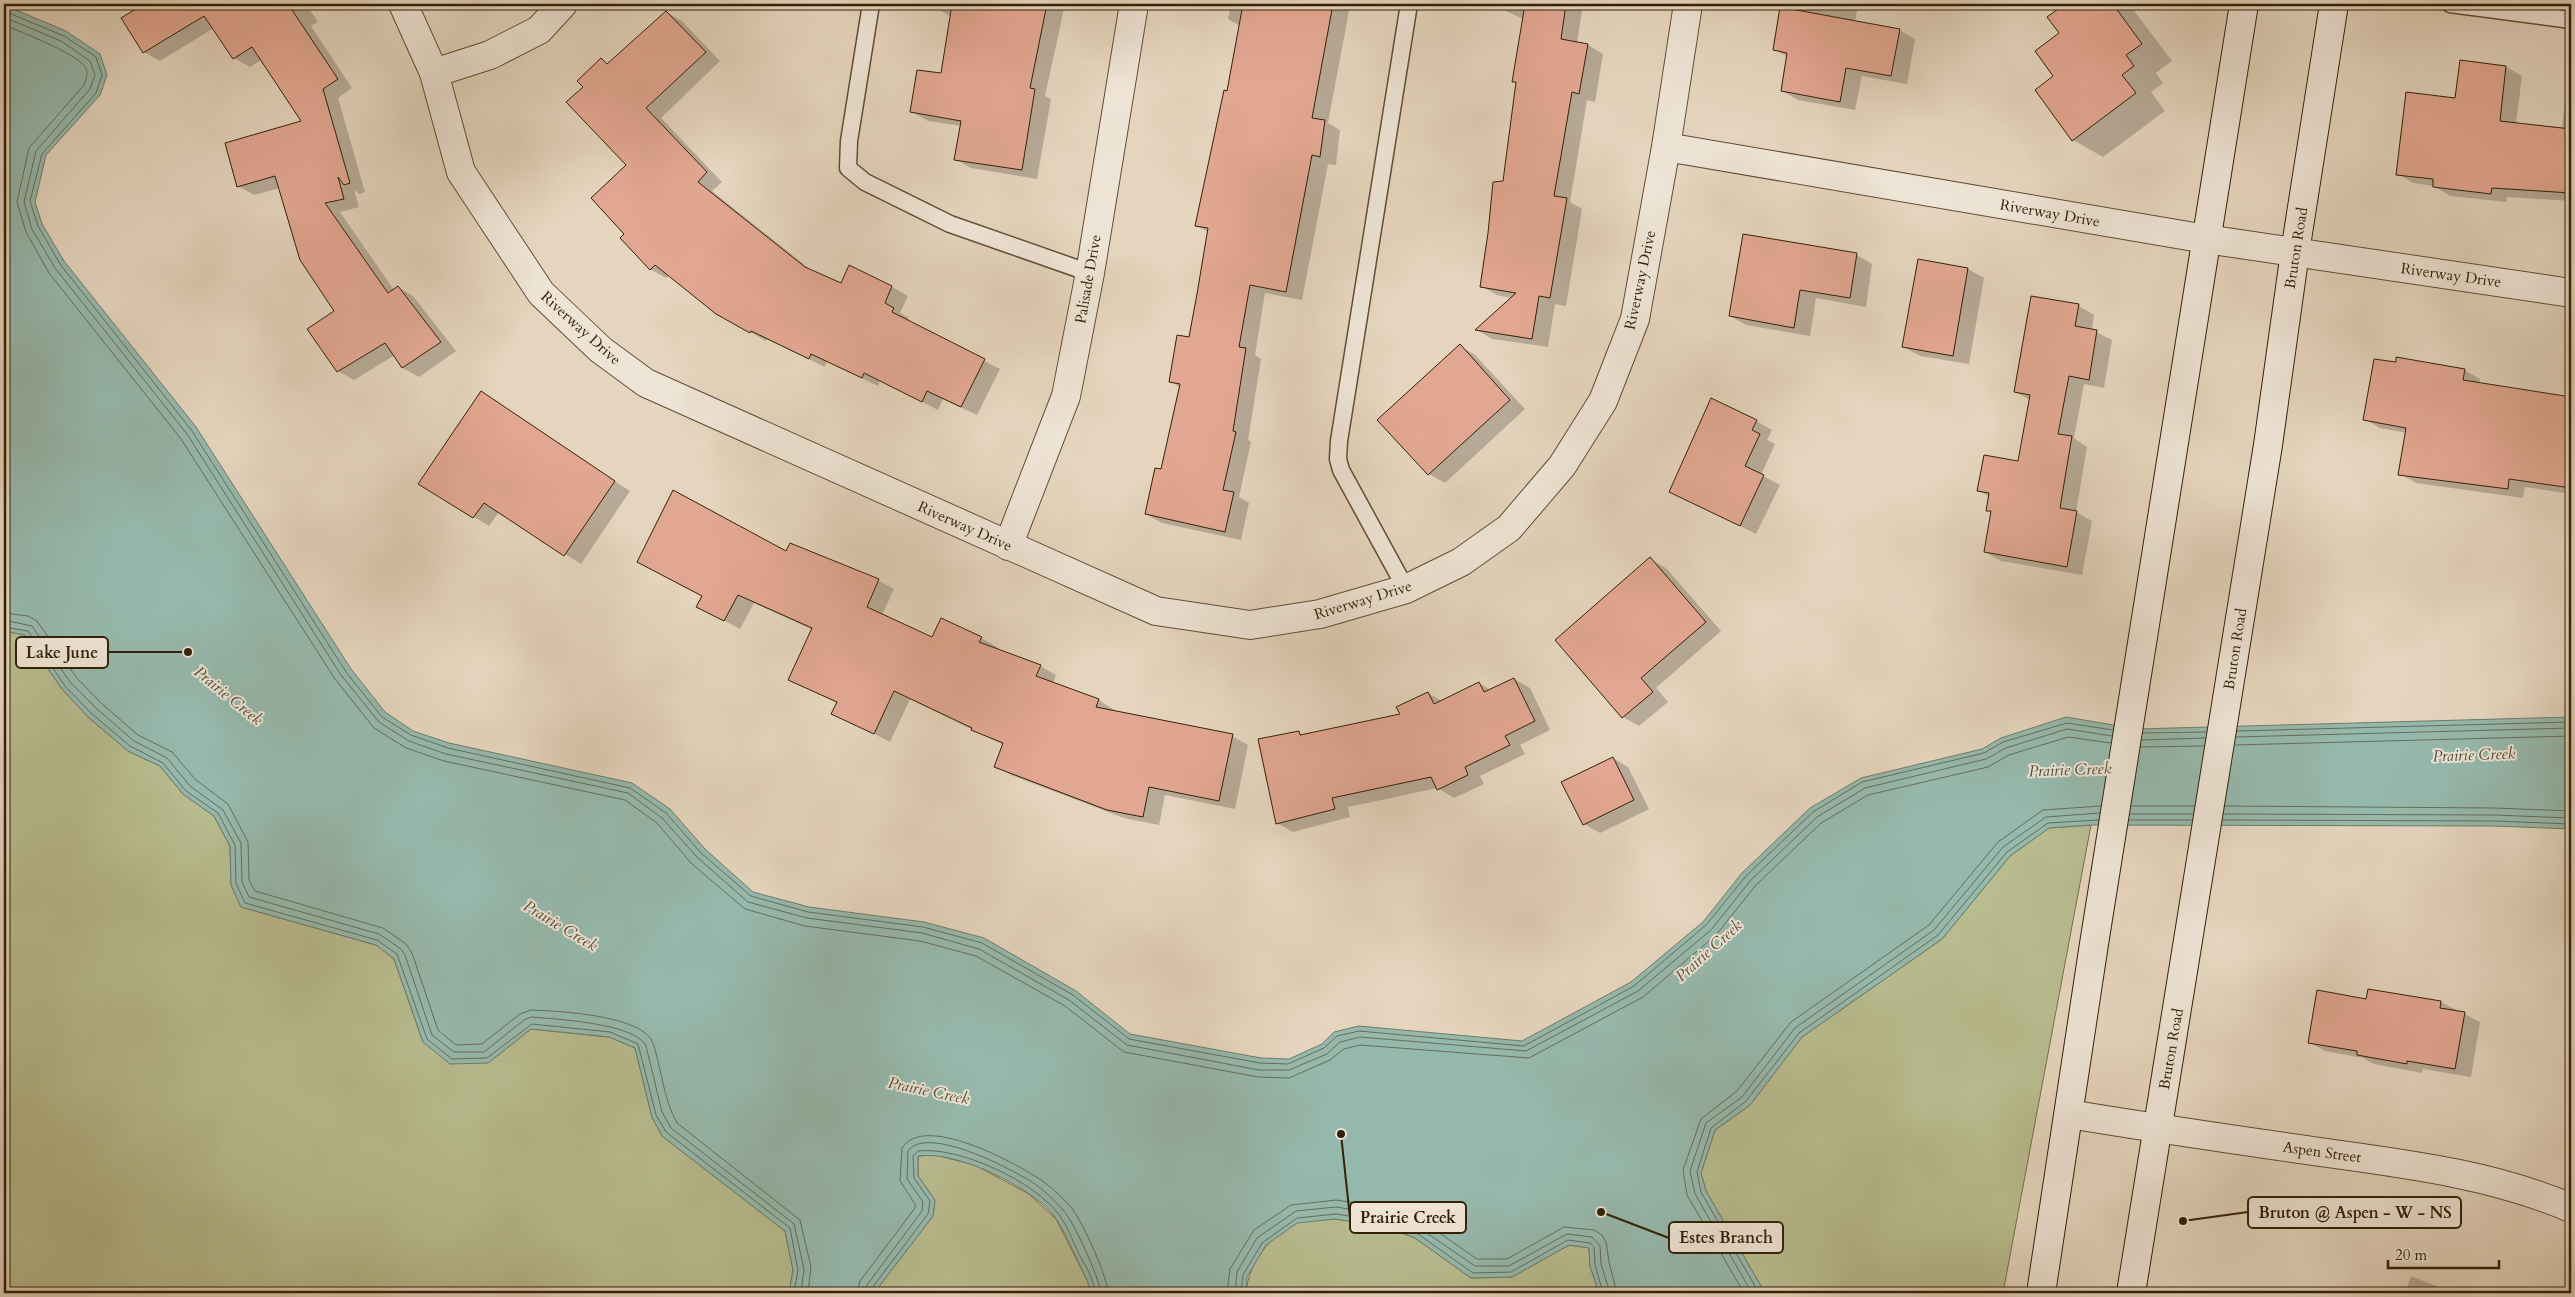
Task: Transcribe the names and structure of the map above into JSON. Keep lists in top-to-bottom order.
{
  "streets": {
    "street": [
      "Riverway Drive",
      "Bruton Road",
      "Palisade Drive",
      "Aspen Street"
    ]
  },
  "crossings": [
    ["Riverway Drive", "Bruton Road"],
    ["Riverway Drive", "Palisade Drive"],
    ["Bruton Road", "Aspen Street"]
  ],
  "water": ["Prairie Creek"],
  "places": [
    "Lake June",
    "Prairie Creek",
    "Estes Branch",
    "Bruton @ Aspen - W - NS"
  ],
  "scale_bar": "20 m"
}
